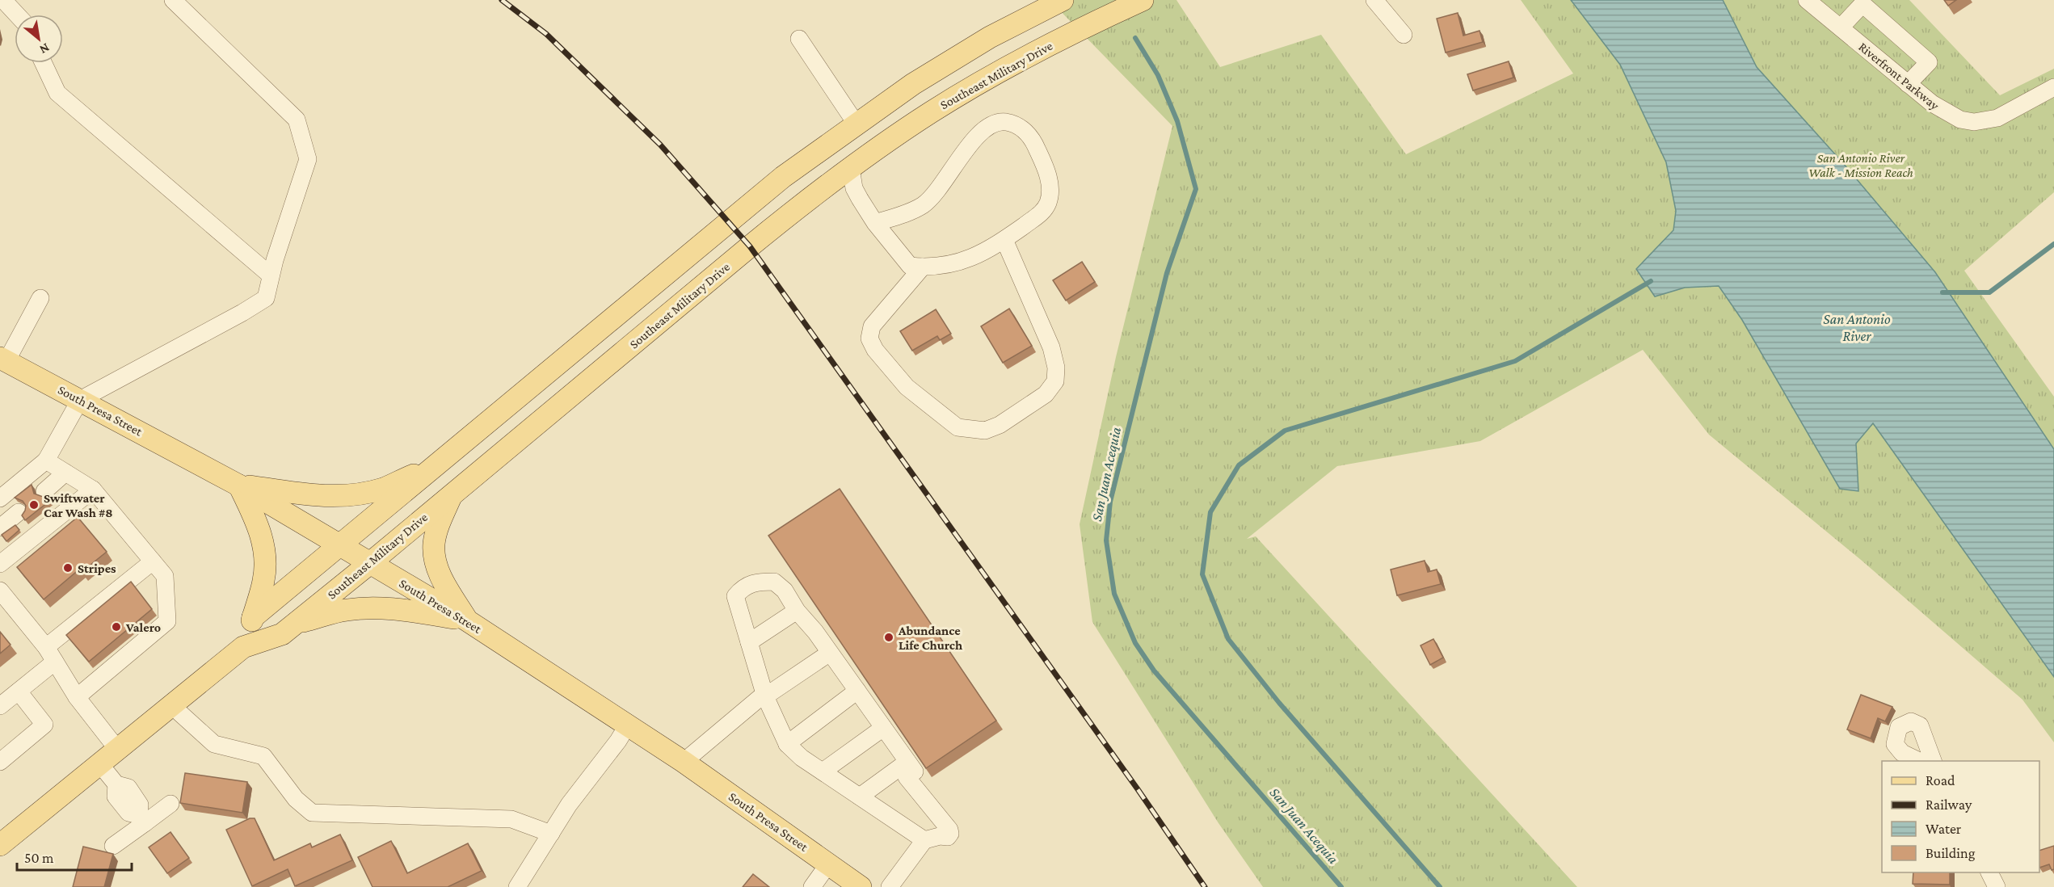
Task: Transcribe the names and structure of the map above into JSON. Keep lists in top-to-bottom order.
{
  "streets": {
    "main road": ["Southeast Military Drive", "South Presa Street"],
    "street": ["Riverfront Parkway"]
  },
  "crossings": [
    ["Southeast Military Drive", "South Presa Street"]
  ],
  "water": ["San Antonio River", "San Juan Acequia"],
  "parks": ["San Antonio River Walk - Mission Reach"],
  "places": [
    "Swiftwater Car Wash #8",
    "Stripes",
    "Valero",
    "Abundance Life Church"
  ],
  "legend": [
    "Road",
    "Railway",
    "Water",
    "Building"
  ],
  "scale_bar": "50 m",
  "north": "bottom right"
}
